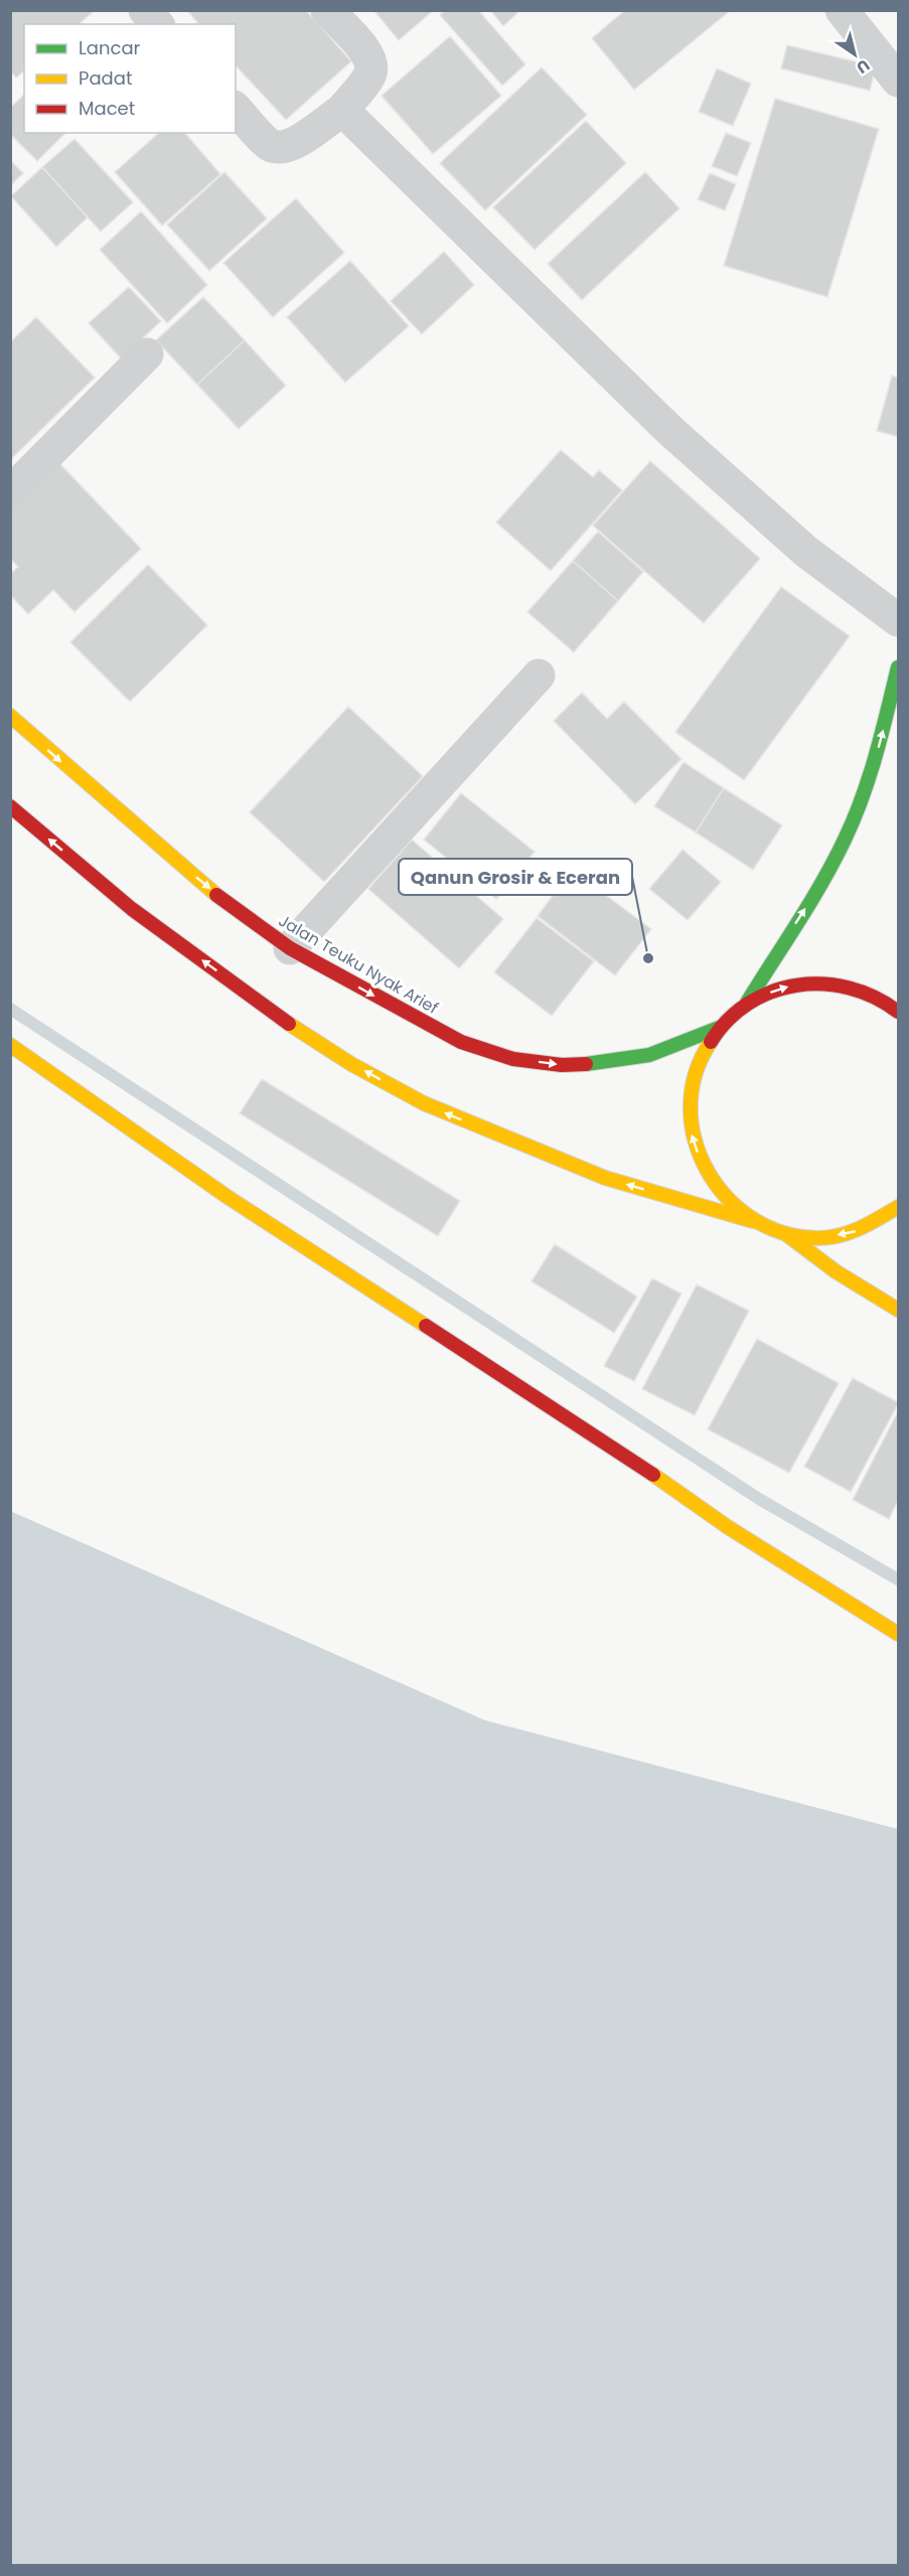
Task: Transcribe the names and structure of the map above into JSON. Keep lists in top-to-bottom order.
{
  "streets": {
    "main road": ["Jalan Teuku Nyak Arief"]
  },
  "places": ["Qanun Grosir & Eceran"],
  "legend": ["Lancar", "Padat", "Macet"],
  "north": "bottom right"
}
